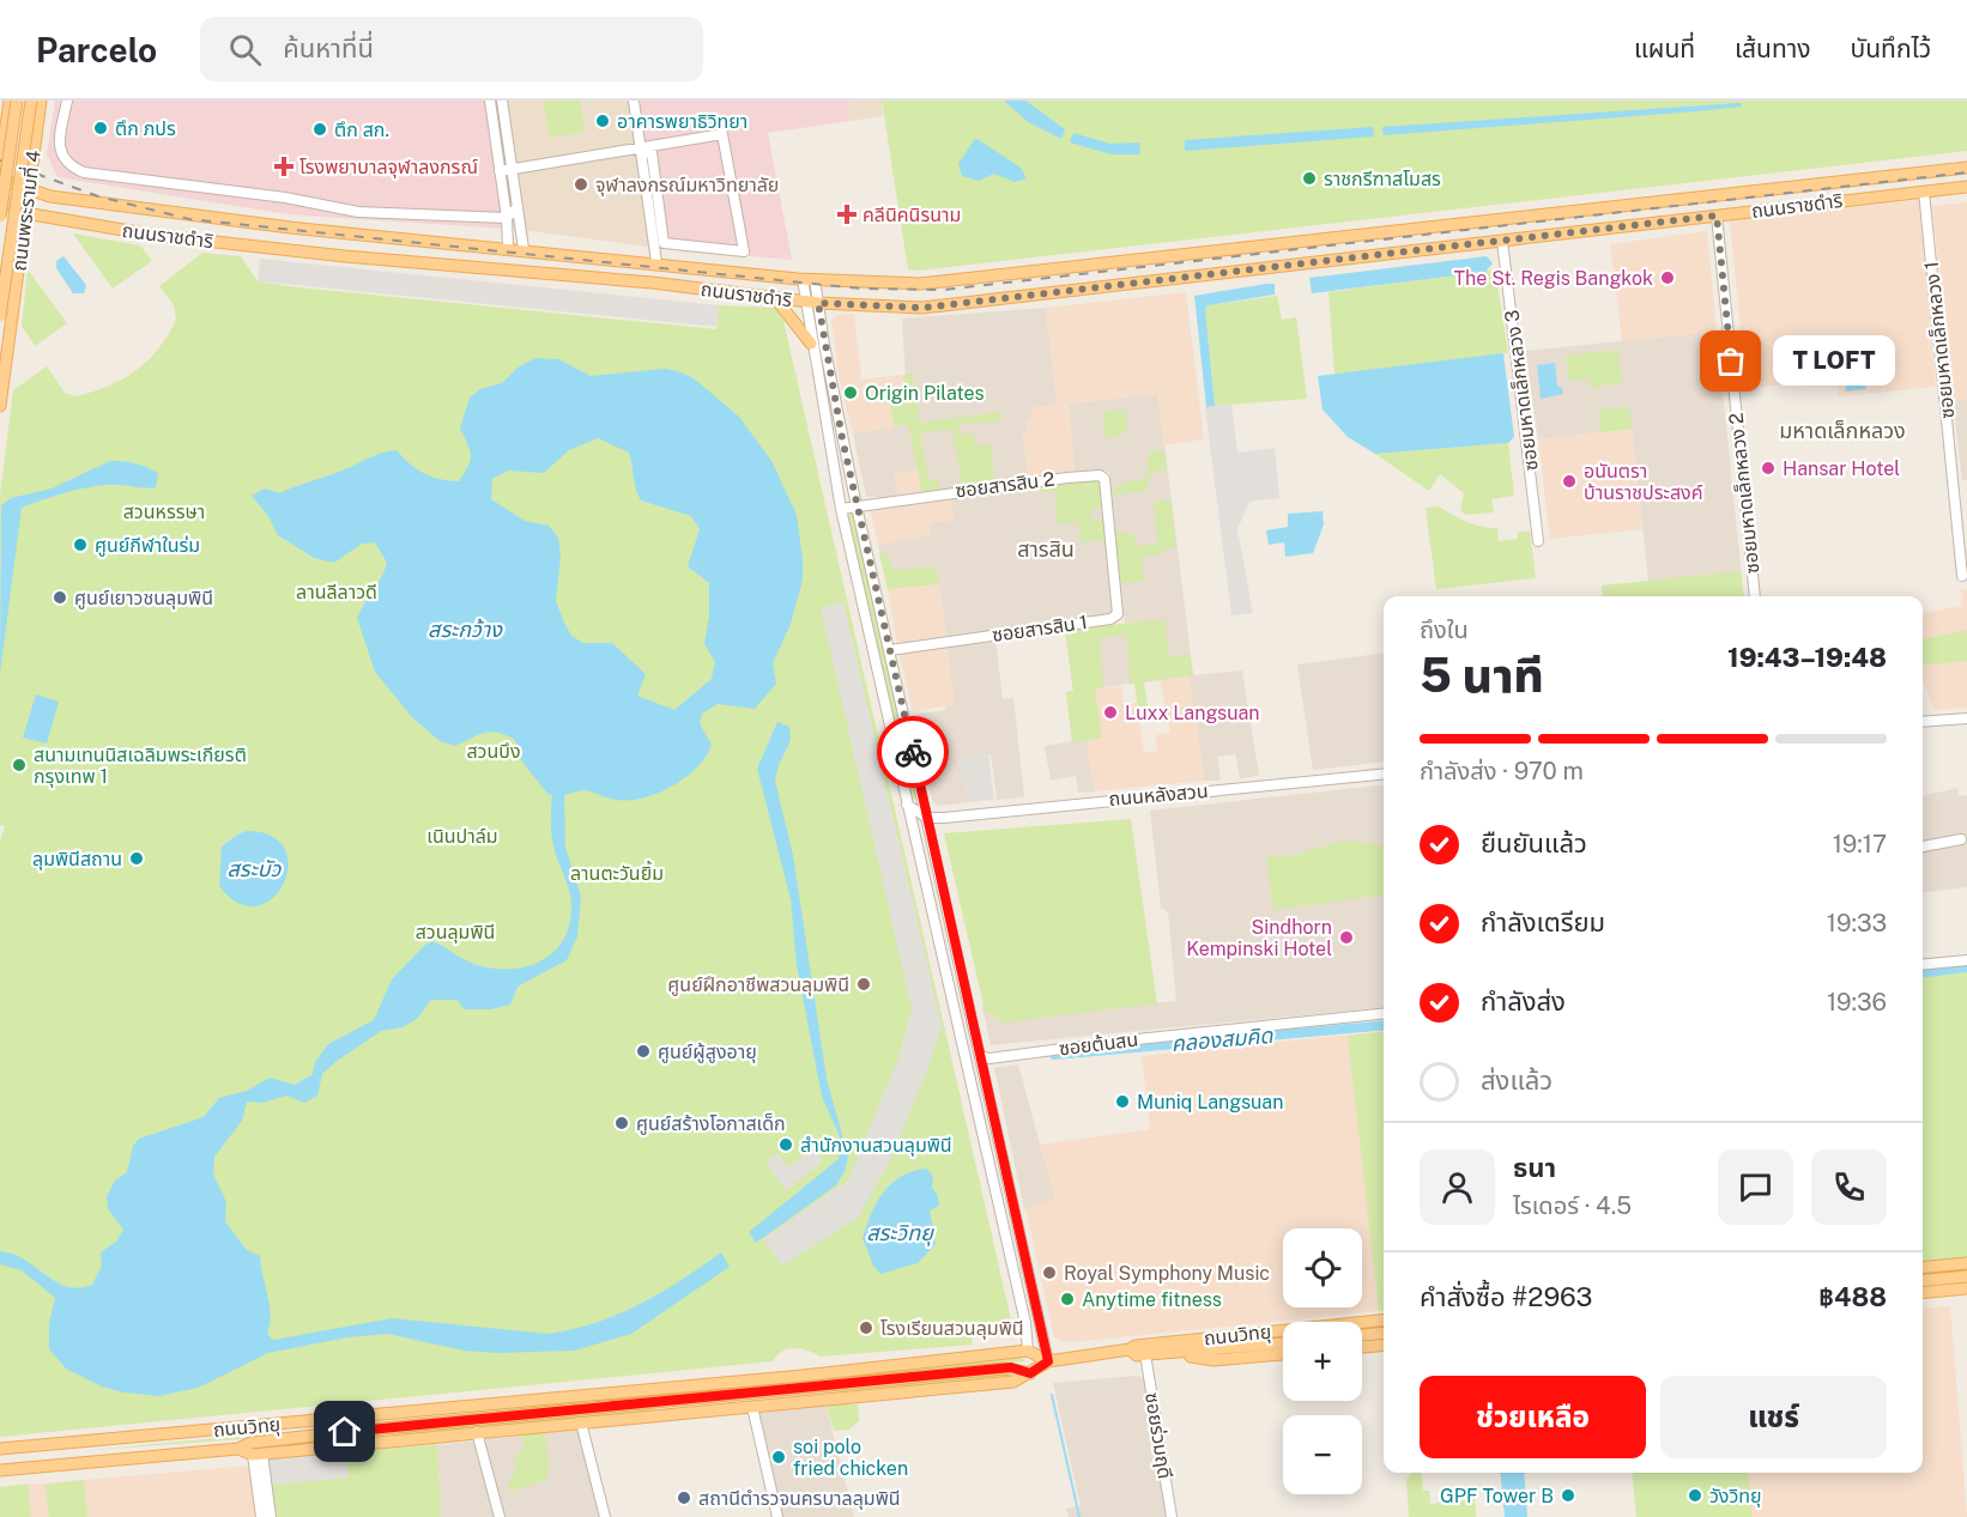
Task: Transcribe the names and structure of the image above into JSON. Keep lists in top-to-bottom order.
{
  "streets": {
    "main road": ["ถนนราชดำริ", "ถนนพระรามที่ 4", "ถนนวิทยุ"],
    "street": [
      "ซอยมหาดเล็กหลวง 1",
      "ซอยมหาดเล็กหลวง 3",
      "ซอยสารสิน 2",
      "ซอยมหาดเล็กหลวง 2",
      "ซอยสารสิน 1",
      "ถนนหลังสวน",
      "ซอยต้นสน",
      "ซอยร่วมฤดี"
    ]
  },
  "crossings": [
    ["ถนนราชดำริ", "ถนนพระรามที่ 4"],
    ["ถนนราชดำริ", "ซอยมหาดเล็กหลวง 1"],
    ["ถนนราชดำริ", "ซอยมหาดเล็กหลวง 3"],
    ["ถนนราชดำริ", "ซอยมหาดเล็กหลวง 2"],
    ["ซอยสารสิน 2", "ซอยสารสิน 1"],
    ["ถนนวิทยุ", "ซอยร่วมฤดี"]
  ],
  "districts": ["มหาดเล็กหลวง", "สารสิน"],
  "water": [
    "สระกว้าง",
    "สระบัว",
    "คลองสมคิด",
    "สระวิทยุ"
  ],
  "parks": [
    "สวนหรรษา",
    "ลานลีลาวดี",
    "สวนบึง",
    "เนินปาล์ม",
    "ลานตะวันยิ้ม",
    "สวนลุมพินี"
  ],
  "places": {
    "other": [
      "อาคารพยาธิวิทยา",
      "ตึก ภปร",
      "ตึก สก.",
      "ราชกรีฑาสโมสร",
      "จุฬาลงกรณ์มหาวิทยาลัย",
      "The St. Regis Bangkok",
      "T LOFT",
      "Origin Pilates",
      "Hansar Hotel",
      "อนันตรา บ้านราชประสงค์",
      "ศูนย์กีฬาในร่ม",
      "ศูนย์เยาวชนลุมพินี",
      "Luxx Langsuan",
      "สนามเทนนิสเฉลิมพระเกียรติ กรุงเทพ 1",
      "ลุมพินีสถาน",
      "Sindhorn Kempinski Hotel",
      "ศูนย์ฝึกอาชีพสวนลุมพินี",
      "ศูนย์ผู้สูงอายุ",
      "Muniq Langsuan",
      "ศูนย์สร้างโอกาสเด็ก",
      "สำนักงานสวนลุมพินี",
      "Royal Symphony Music",
      "Anytime fitness",
      "โรงเรียนสวนลุมพินี",
      "soi polo fried chicken",
      "GPF Tower B",
      "วังวิทยุ",
      "สถานีตำรวจนครบาลลุมพินี"
    ],
    "health": ["โรงพยาบาลจุฬาลงกรณ์", "คลีนิคนิรนาม"]
  },
  "page": {
    "header": "Parcelo",
    "search": "ค้นหาที่นี่",
    "nav": ["แผนที่", "เส้นทาง", "บันทึกไว้"],
    "bubble": "T LOFT",
    "heading": ["5 นาที", "ถึงใน", "19:43–19:48"],
    "panel": [
      "ธนา",
      "ไรเดอร์ · 4.5",
      "คำสั่งซื้อ #2963",
      "฿488"
    ],
    "bar": "กำลังส่ง · 970 m",
    "list": [
      ["ยืนยันแล้ว", "19:17"],
      ["กำลังเตรียม", "19:33"],
      ["กำลังส่ง", "19:36"],
      "ส่งแล้ว"
    ],
    "map_buttons": ["+", "−"],
    "buttons": ["ช่วยเหลือ", "แชร์"]
  }
}
